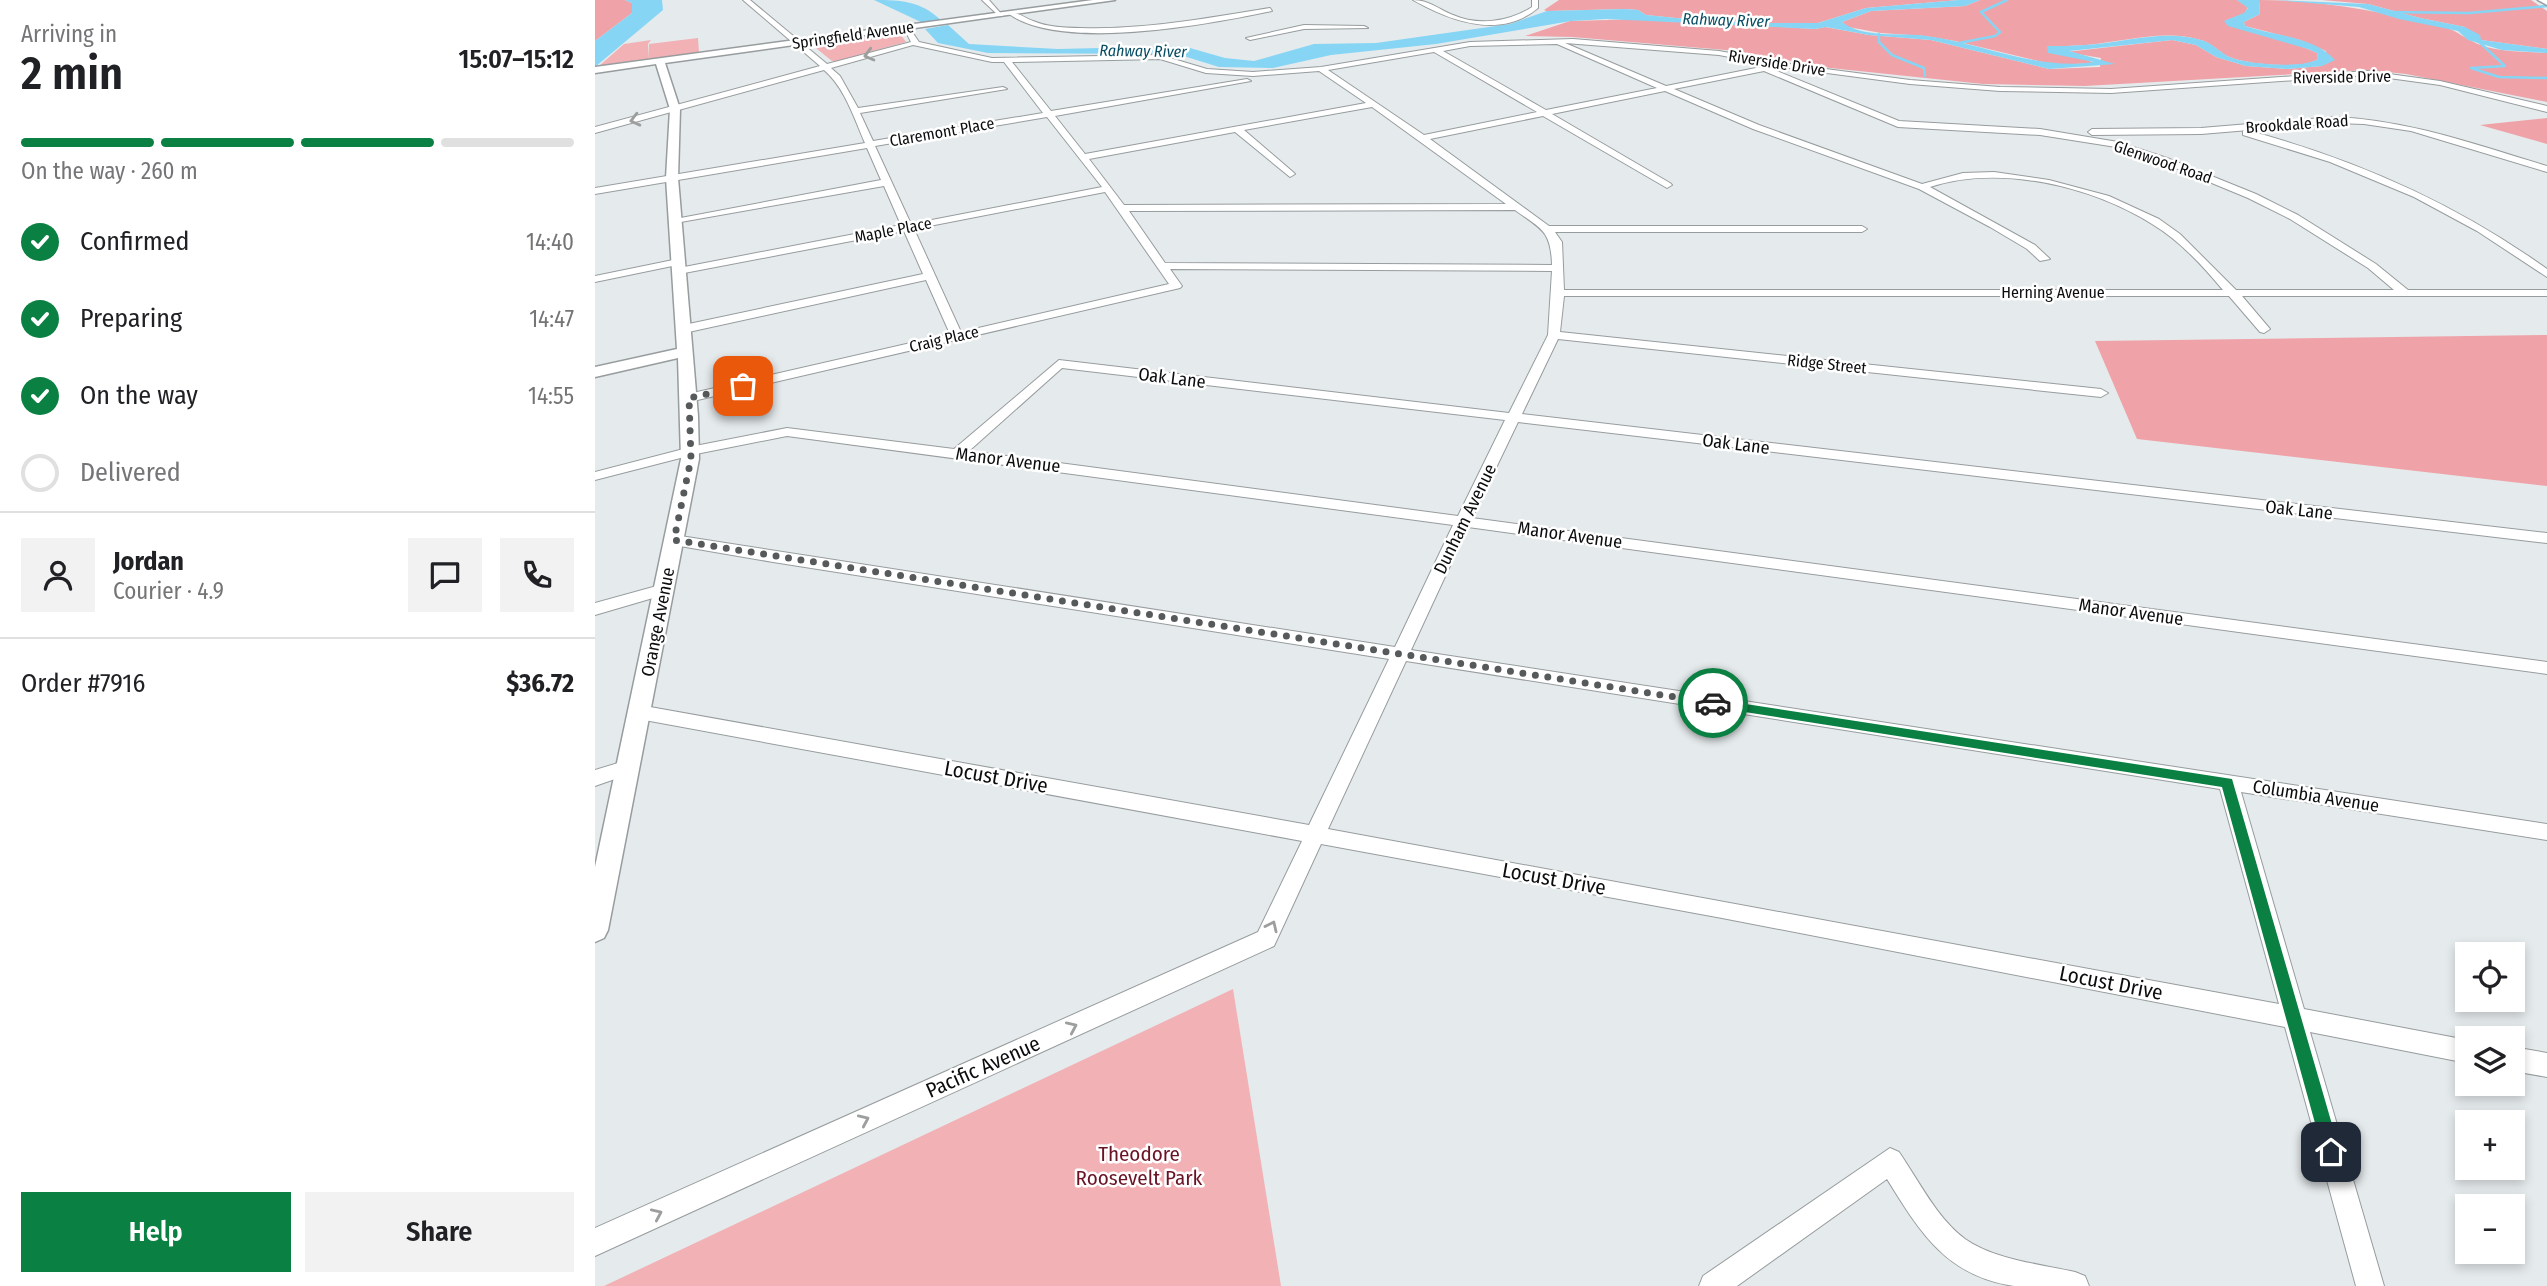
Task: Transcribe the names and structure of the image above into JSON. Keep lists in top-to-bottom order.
{
  "streets": {
    "street": [
      "Springfield Avenue",
      "Riverside Drive",
      "Brookdale Road",
      "Claremont Place",
      "Glenwood Road",
      "Maple Place",
      "Herning Avenue",
      "Craig Place",
      "Ridge Street",
      "Oak Lane",
      "Manor Avenue",
      "Dunham Avenue",
      "Orange Avenue",
      "Locust Drive",
      "Columbia Avenue",
      "Pacific Avenue"
    ]
  },
  "crossings": [
    ["Springfield Avenue", "Orange Avenue"],
    ["Riverside Drive", "Claremont Place"],
    ["Brookdale Road", "Glenwood Road"],
    ["Claremont Place", "Orange Avenue"],
    ["Glenwood Road", "Herning Avenue"],
    ["Maple Place", "Orange Avenue"],
    ["Herning Avenue", "Dunham Avenue"],
    ["Craig Place", "Orange Avenue"],
    ["Ridge Street", "Dunham Avenue"],
    ["Oak Lane", "Manor Avenue"],
    ["Oak Lane", "Dunham Avenue"],
    ["Manor Avenue", "Dunham Avenue"],
    ["Manor Avenue", "Orange Avenue"],
    ["Dunham Avenue", "Locust Drive"],
    ["Dunham Avenue", "Columbia Avenue"],
    ["Dunham Avenue", "Pacific Avenue"],
    ["Orange Avenue", "Locust Drive"],
    ["Orange Avenue", "Columbia Avenue"],
    ["Locust Drive", "Pacific Avenue"]
  ],
  "one_way": ["Pacific Avenue"],
  "water": ["Rahway River"],
  "parks": ["Theodore Roosevelt Park"],
  "page": {
    "heading": ["2 min", "Arriving in", "15:07–15:12"],
    "panel": [
      "Jordan",
      "Courier · 4.9",
      "Order #7916",
      "$36.72"
    ],
    "bar": "On the way · 260 m",
    "list": [
      ["Confirmed", "14:40"],
      ["Preparing", "14:47"],
      ["On the way", "14:55"],
      "Delivered"
    ],
    "map_buttons": ["+", "−"],
    "buttons": ["Help", "Share"]
  }
}
